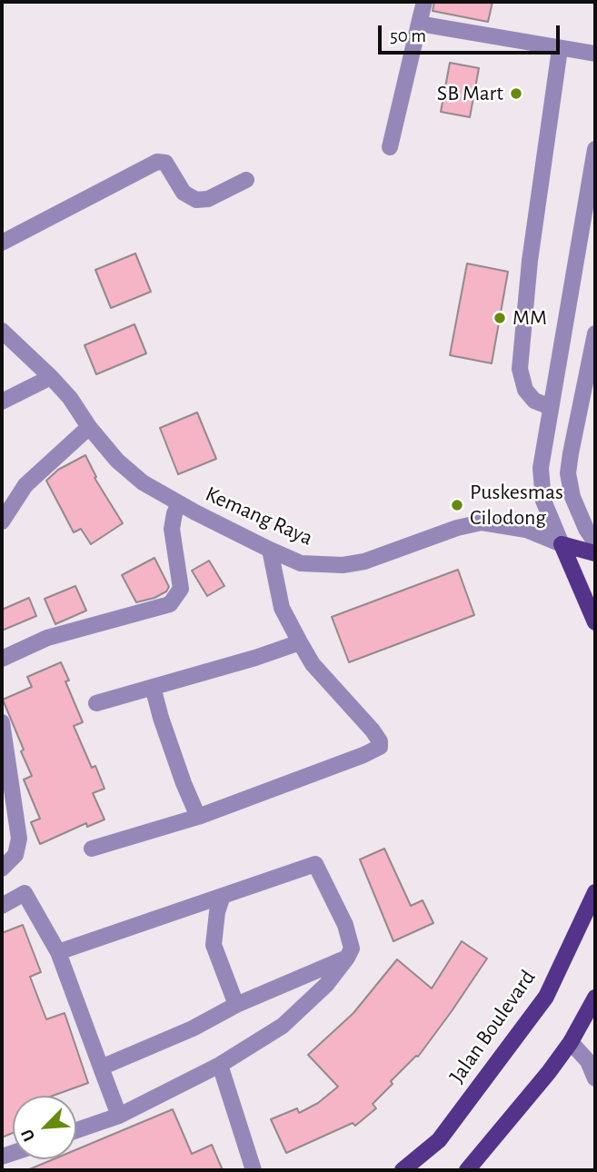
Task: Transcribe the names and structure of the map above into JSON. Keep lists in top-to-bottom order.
{
  "streets": {
    "main road": ["Jalan Boulevard"],
    "street": ["Kemang Raya"]
  },
  "places": ["SB Mart", "MM", "Puskesmas Cilodong"],
  "scale_bar": "50 m",
  "north": "bottom left"
}
